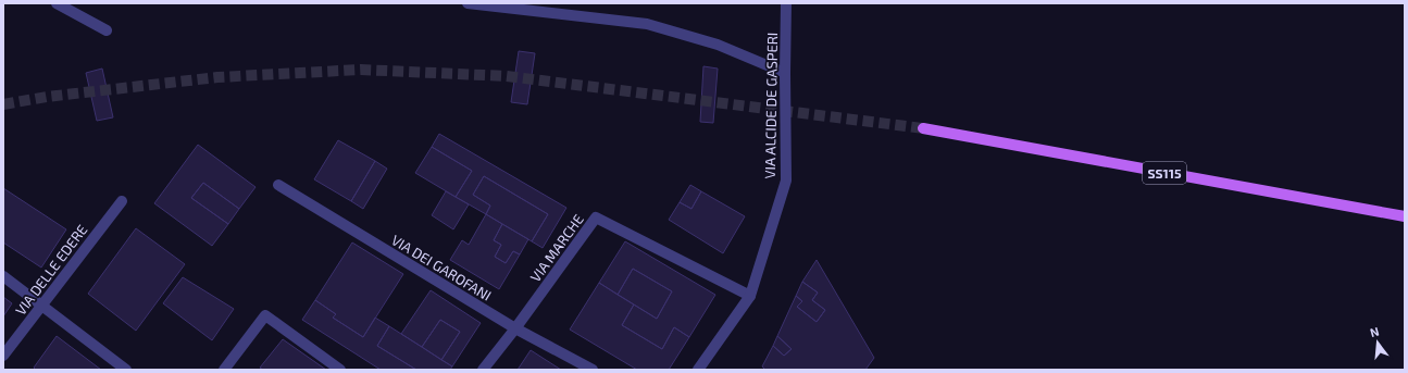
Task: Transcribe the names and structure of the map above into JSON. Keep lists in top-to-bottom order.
{
  "streets": {
    "main road": ["SS115"],
    "street": [
      "VIA ALCIDE DE GASPERI",
      "VIA MARCHE",
      "VIA DEI GAROFANI",
      "VIA DELLE EDERE"
    ]
  },
  "crossings": [
    ["VIA ALCIDE DE GASPERI", "VIA MARCHE"],
    ["VIA MARCHE", "VIA DEI GAROFANI"]
  ],
  "north": "top"
}
